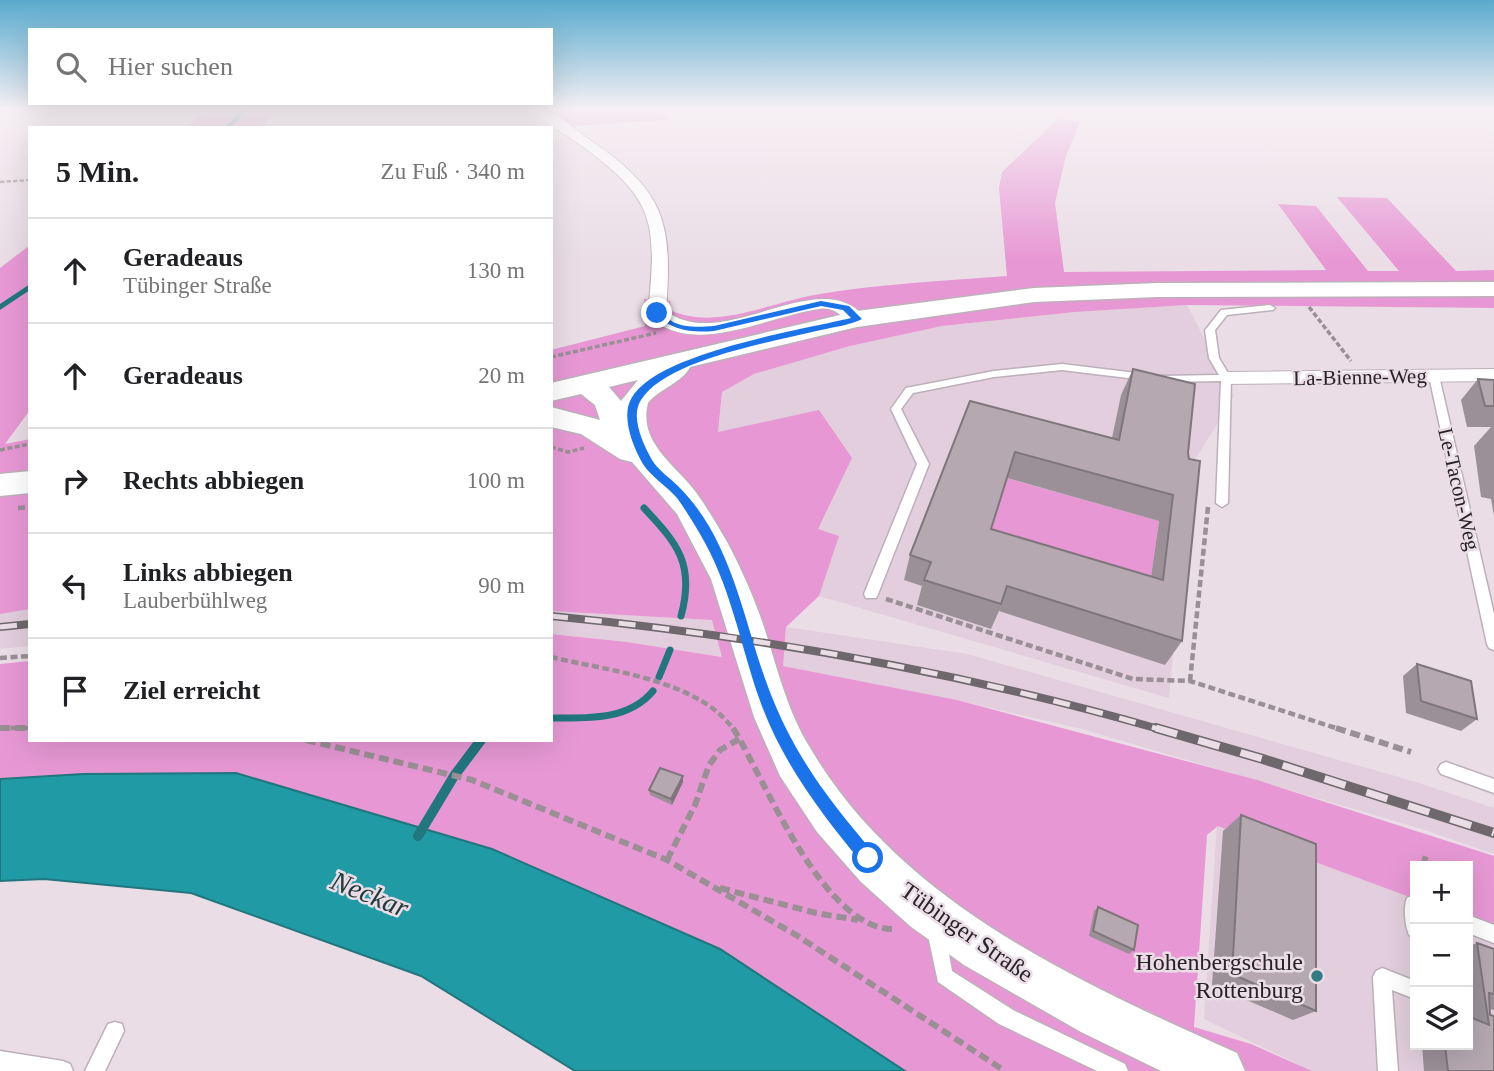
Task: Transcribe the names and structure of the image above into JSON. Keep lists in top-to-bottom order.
{
  "streets": {
    "main road": ["Tübinger Straße"],
    "street": ["La-Bienne-Weg"],
    "lane": ["Le-Tacon-Weg"]
  },
  "crossings": [
    ["La-Bienne-Weg", "Le-Tacon-Weg"]
  ],
  "water": ["Neckar"],
  "places": ["Hohenbergschule Rottenburg"],
  "page": {
    "search": "Hier suchen",
    "heading": ["5 Min.", "Zu Fuß · 340 m"],
    "list": [
      ["Geradeaus", "Tübinger Straße", "130 m"],
      ["Geradeaus", "20 m"],
      ["Rechts abbiegen", "100 m"],
      ["Links abbiegen", "Lauberbühlweg", "90 m"],
      "Ziel erreicht"
    ],
    "map_buttons": ["+", "−"]
  }
}
